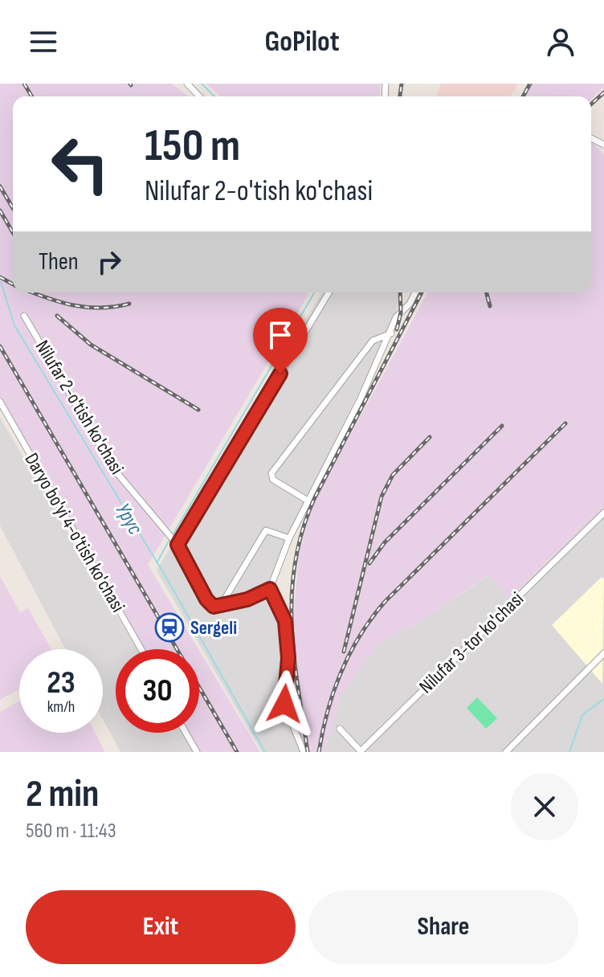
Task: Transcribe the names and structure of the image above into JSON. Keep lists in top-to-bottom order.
{
  "streets": {
    "street": ["Nilufar 2-o'tish ko'chasi", "Daryo bo'yi 4-o'tish ko'chasi", "Nilufar 3-tor ko'chasi"]
  },
  "water": ["Урус"],
  "places": {
    "station": ["Sergeli"]
  },
  "page": {
    "header": "GoPilot",
    "turn": ["150 m", "Nilufar 2-o'tish ko'chasi"],
    "then": "Then",
    "speed": "23 km/h",
    "limit": "30",
    "heading": ["2 min", "560 m · 11:43"],
    "buttons": ["Exit", "Share"]
  }
}
